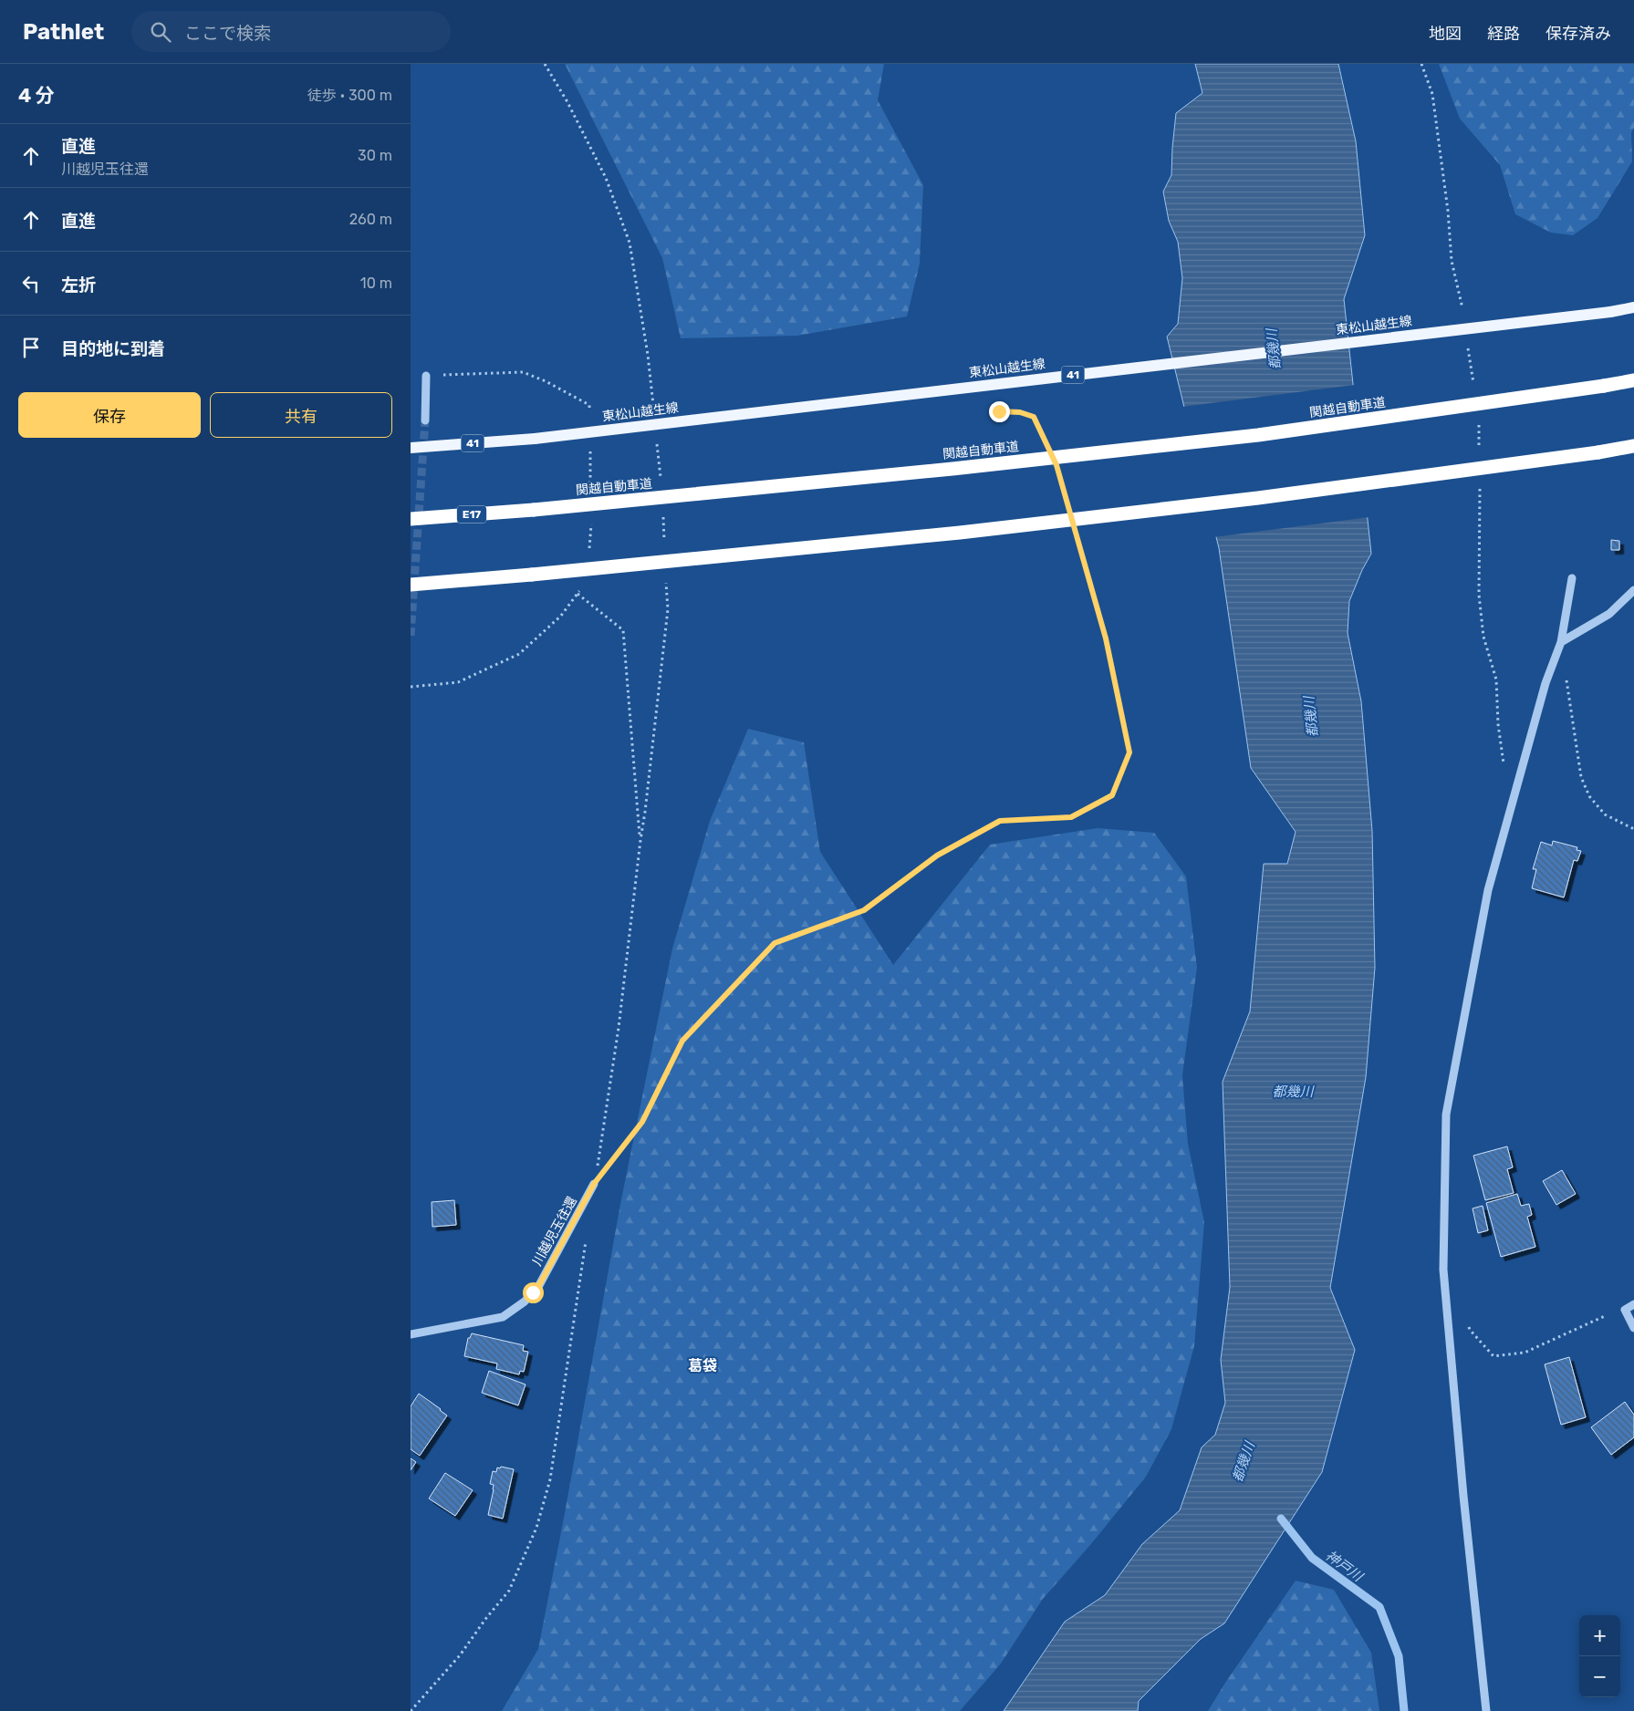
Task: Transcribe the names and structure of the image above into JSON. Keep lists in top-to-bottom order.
{
  "streets": {
    "highway": ["関越自動車道", "E17"],
    "main road": ["東松山越生線", "41"],
    "street": ["川越児玉往還"]
  },
  "districts": ["葛袋"],
  "water": ["都幾川", "神戸川"],
  "page": {
    "header": "Pathlet",
    "search": "ここで検索",
    "nav": ["地図", "経路", "保存済み"],
    "heading": ["4 分", "徒歩 · 300 m"],
    "list": [
      ["直進", "川越児玉往還", "30 m"],
      ["直進", "260 m"],
      ["左折", "10 m"],
      "目的地に到着"
    ],
    "buttons": ["保存", "共有"],
    "map_buttons": ["+", "−"]
  }
}
